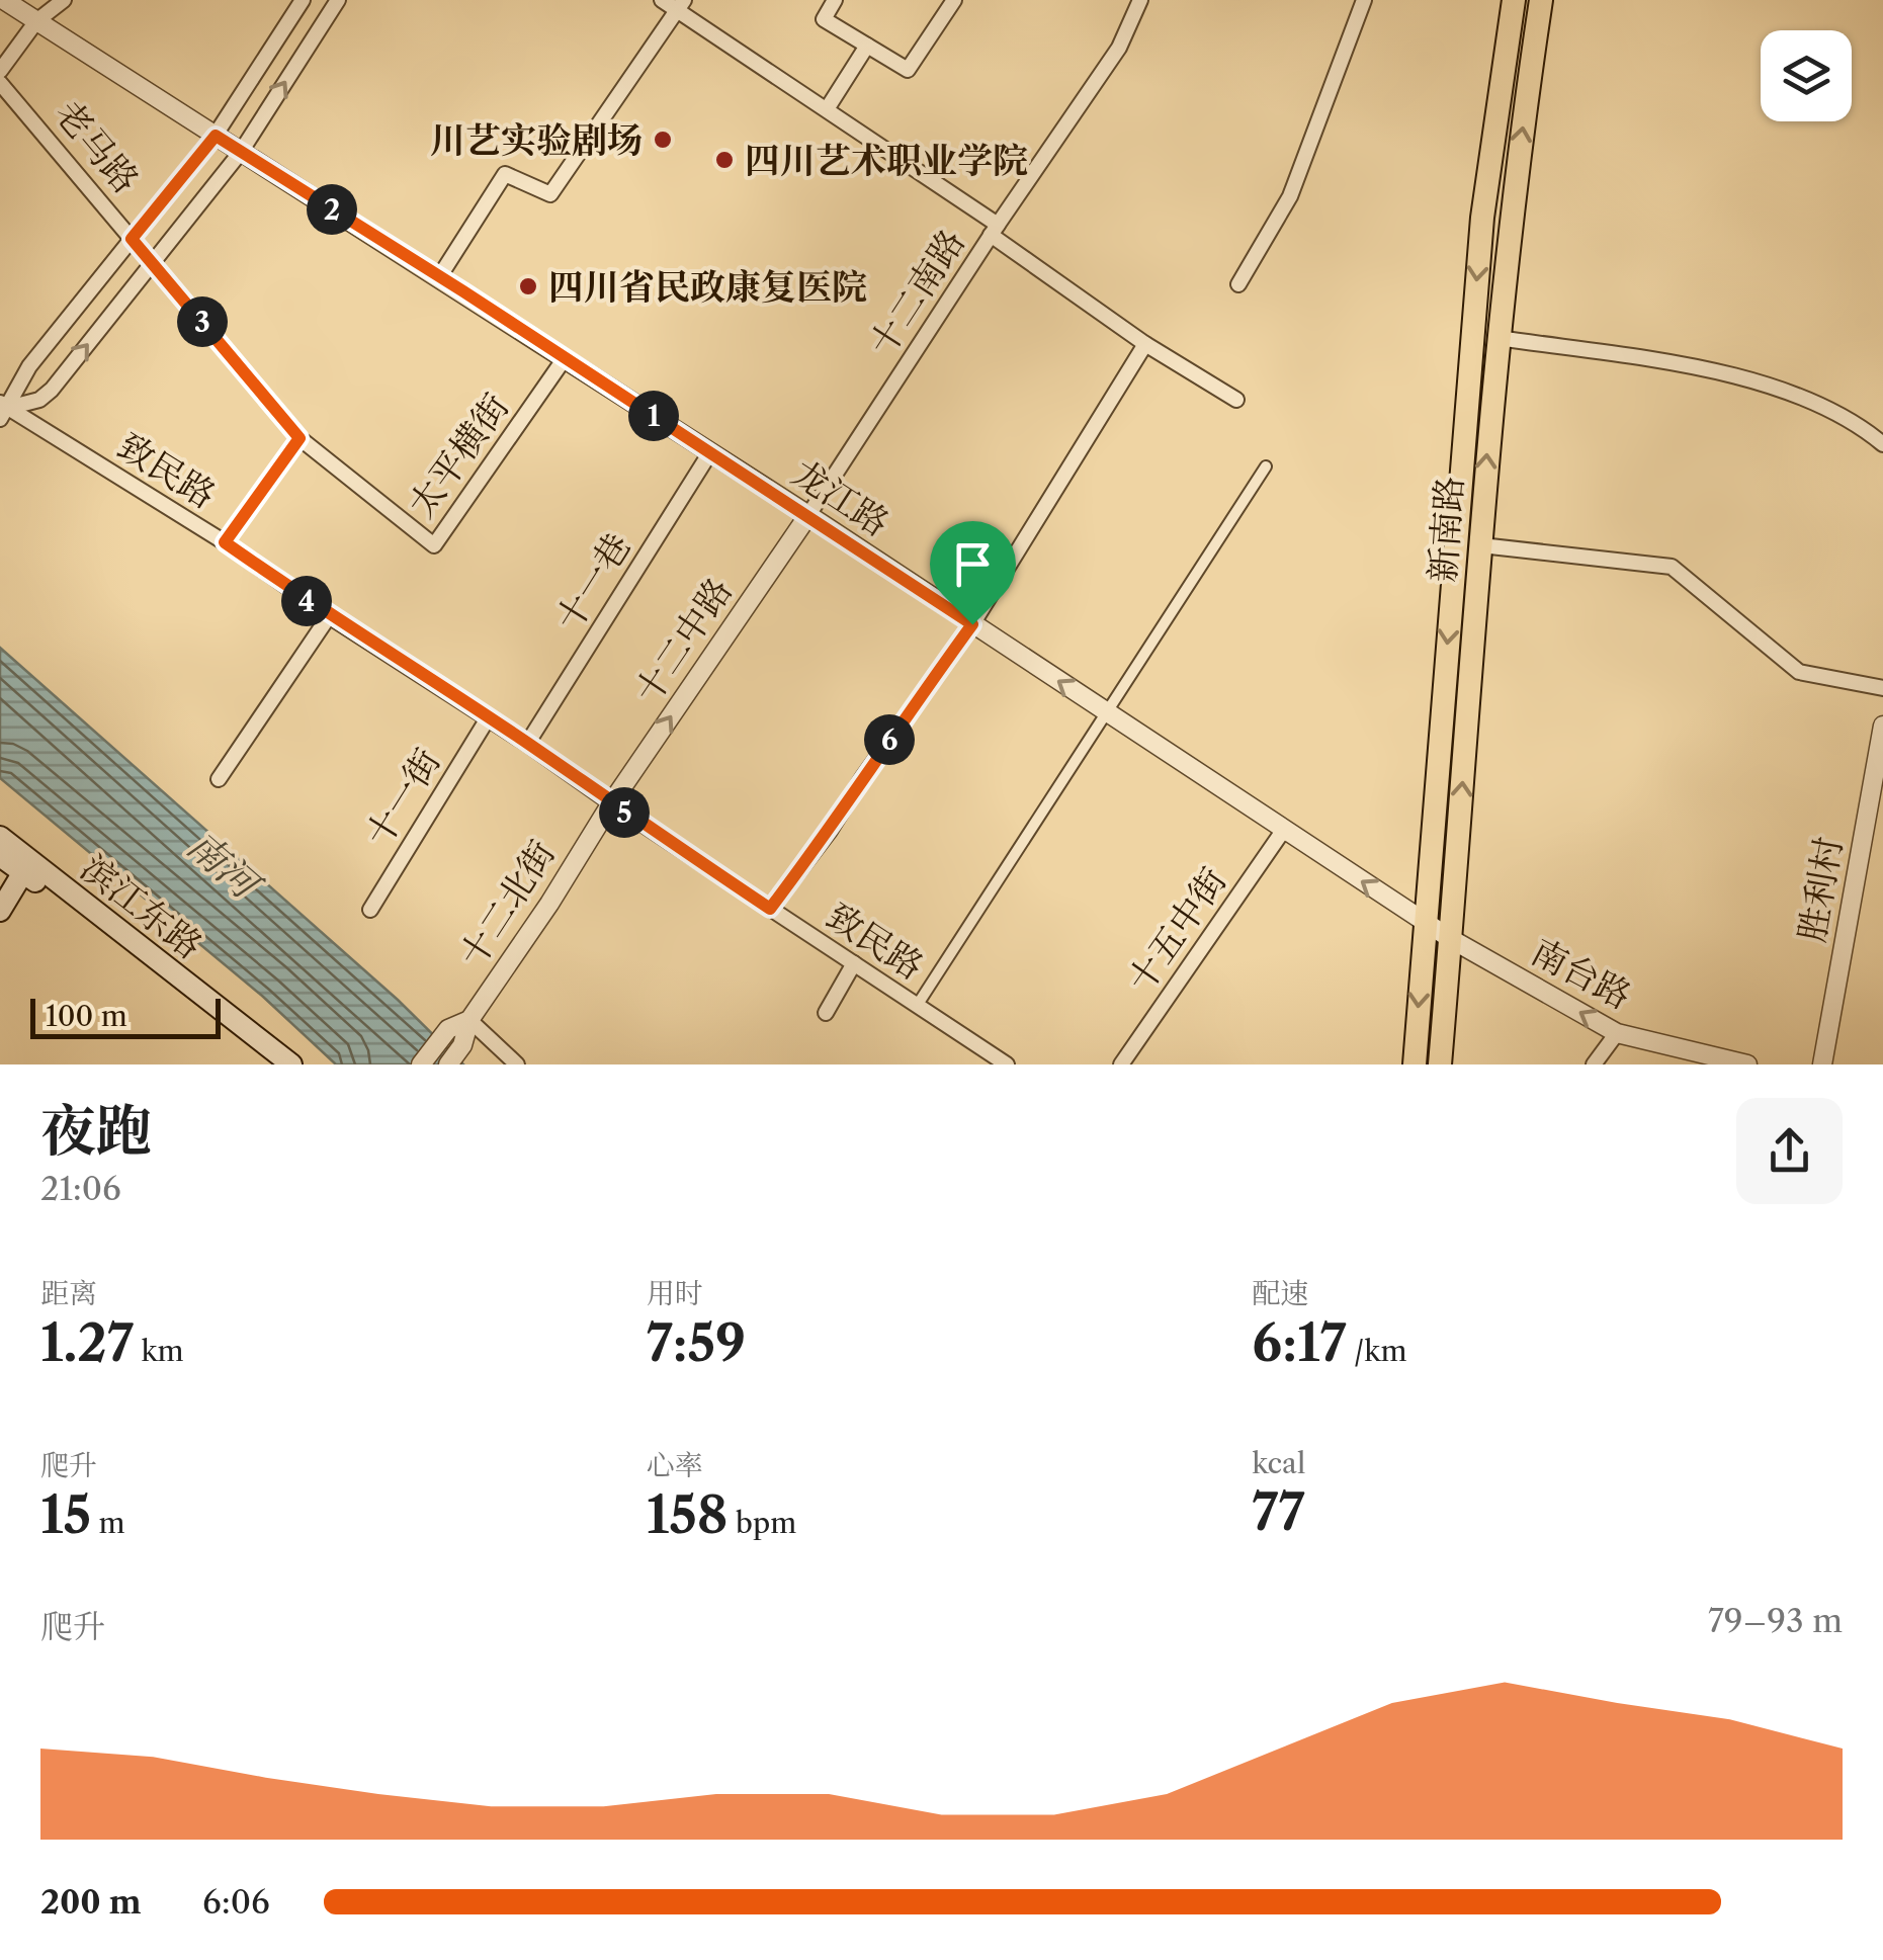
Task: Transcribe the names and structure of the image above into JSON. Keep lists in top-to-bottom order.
{
  "streets": {
    "main road": ["新南路", "滨江东路"],
    "street": [
      "老马路",
      "十二南路",
      "太平横街",
      "致民路",
      "龙江路",
      "十一巷",
      "十二中路",
      "十一街",
      "胜利村",
      "十二北街",
      "十五中街",
      "南台路"
    ]
  },
  "crossings": [
    ["老马路", "太平横街"],
    ["老马路", "龙江路"],
    ["十二南路", "龙江路"],
    ["十二南路", "十二中路"],
    ["太平横街", "龙江路"],
    ["致民路", "十一巷"],
    ["致民路", "十二中路"],
    ["致民路", "十一街"],
    ["致民路", "十二北街"],
    ["龙江路", "新南路"],
    ["龙江路", "十一巷"],
    ["龙江路", "十二中路"],
    ["龙江路", "十五中街"],
    ["龙江路", "南台路"],
    ["新南路", "南台路"],
    ["十二中路", "十二北街"]
  ],
  "one_way": ["十二中路", "南台路"],
  "water": ["南河"],
  "places": ["川艺实验剧场", "四川艺术职业学院", "四川省民政康复医院"],
  "scale_bar": "100 m",
  "page": {
    "pins": [
      "2",
      "3",
      "1",
      "4",
      "6",
      "5"
    ],
    "scale": "100 m",
    "heading": ["夜跑", "21:06"],
    "stats": [
      ["距离", "1.27 km"],
      ["用时", "7:59"],
      ["配速", "6:17 /km"],
      ["爬升", "15 m"],
      ["心率", "158 bpm"],
      ["kcal", "77"]
    ],
    "chart": ["爬升", "79–93 m"],
    "list": [
      {
        "name": "200 m",
        "note": "6:06"
      }
    ]
  }
}
